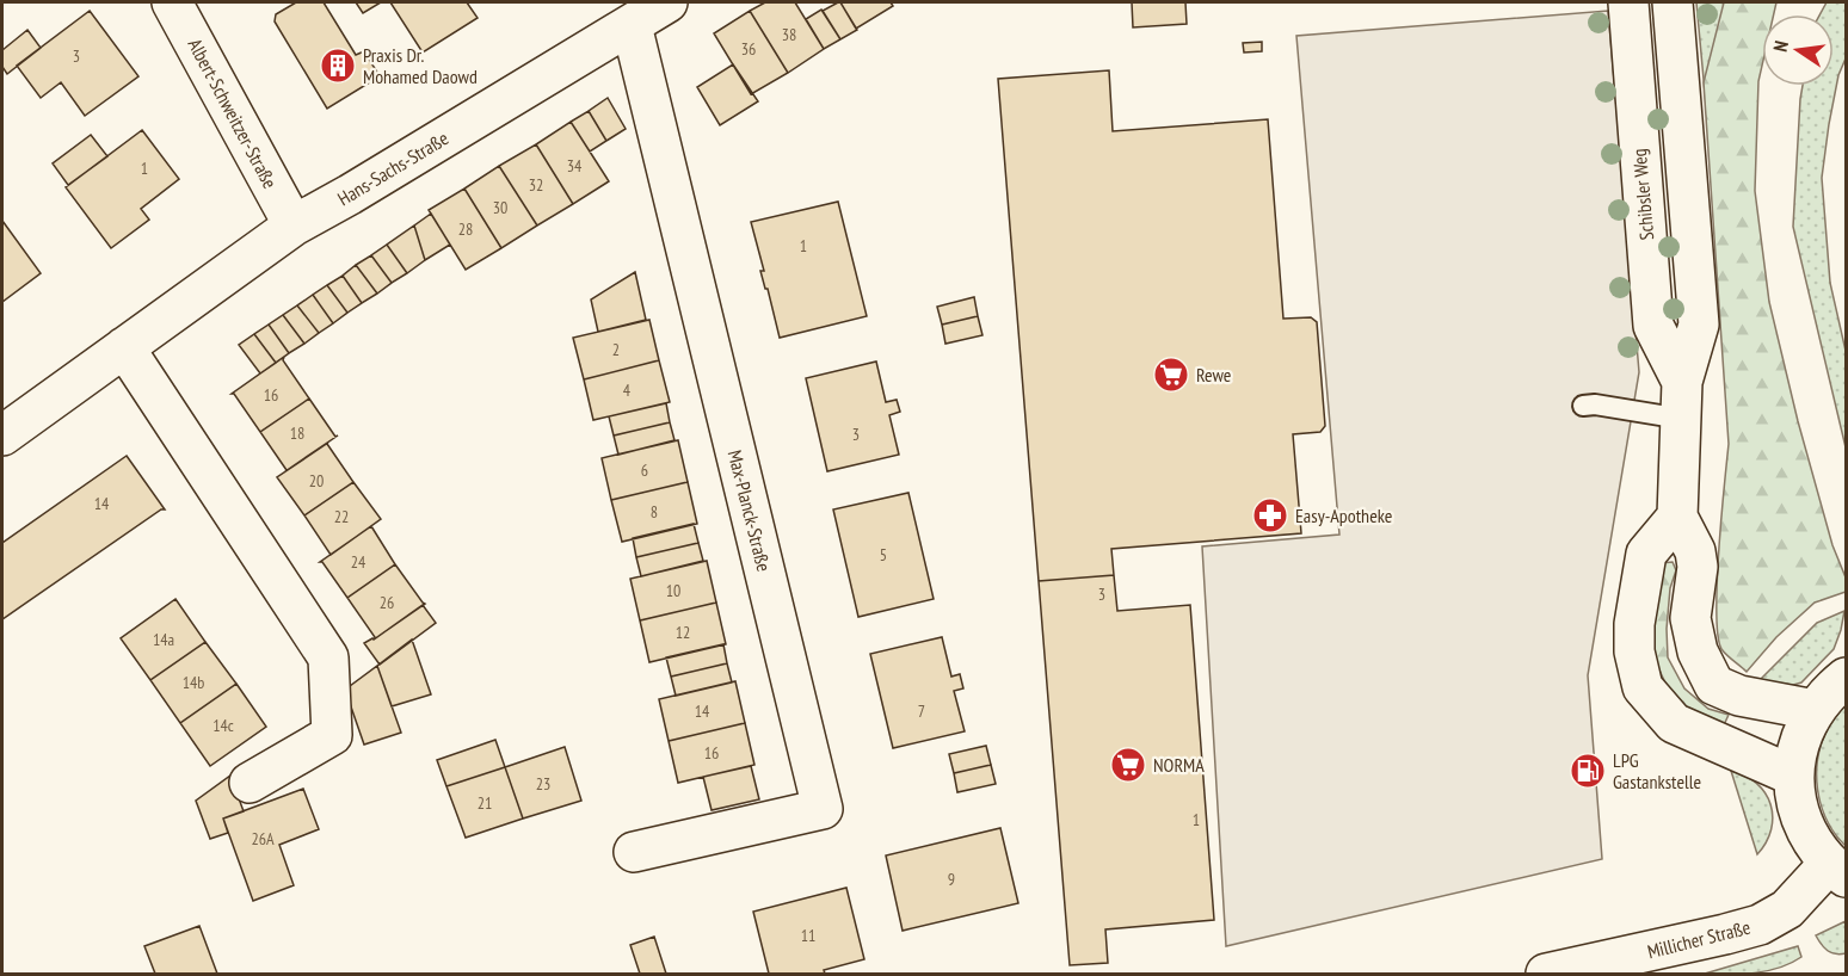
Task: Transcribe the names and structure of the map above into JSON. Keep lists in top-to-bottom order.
{
  "streets": {
    "street": [
      "Albert-Schweitzer-Straße",
      "Hans-Sachs-Straße",
      "Schibsler Weg",
      "Max-Planck-Straße",
      "Millicher Straße"
    ]
  },
  "crossings": [
    ["Albert-Schweitzer-Straße", "Hans-Sachs-Straße"],
    ["Hans-Sachs-Straße", "Max-Planck-Straße"]
  ],
  "places": {
    "building": ["Praxis Dr. Mohamed Daowd"],
    "supermarket": ["Rewe", "NORMA"],
    "pharmacy": ["Easy-Apotheke"],
    "fuel station": ["LPG Gastankstelle"]
  },
  "house_numbers": [
    "38",
    "36",
    "3",
    "34",
    "1",
    "32",
    "30",
    "28",
    "1",
    "2",
    "4",
    "16",
    "18",
    "3",
    "6",
    "20",
    "14",
    "8",
    "22",
    "5",
    "24",
    "10",
    "3",
    "26",
    "12",
    "14a",
    "14b",
    "14",
    "7",
    "14c",
    "16",
    "23",
    "21",
    "1",
    "26A",
    "9",
    "11"
  ],
  "north": "left"
}
